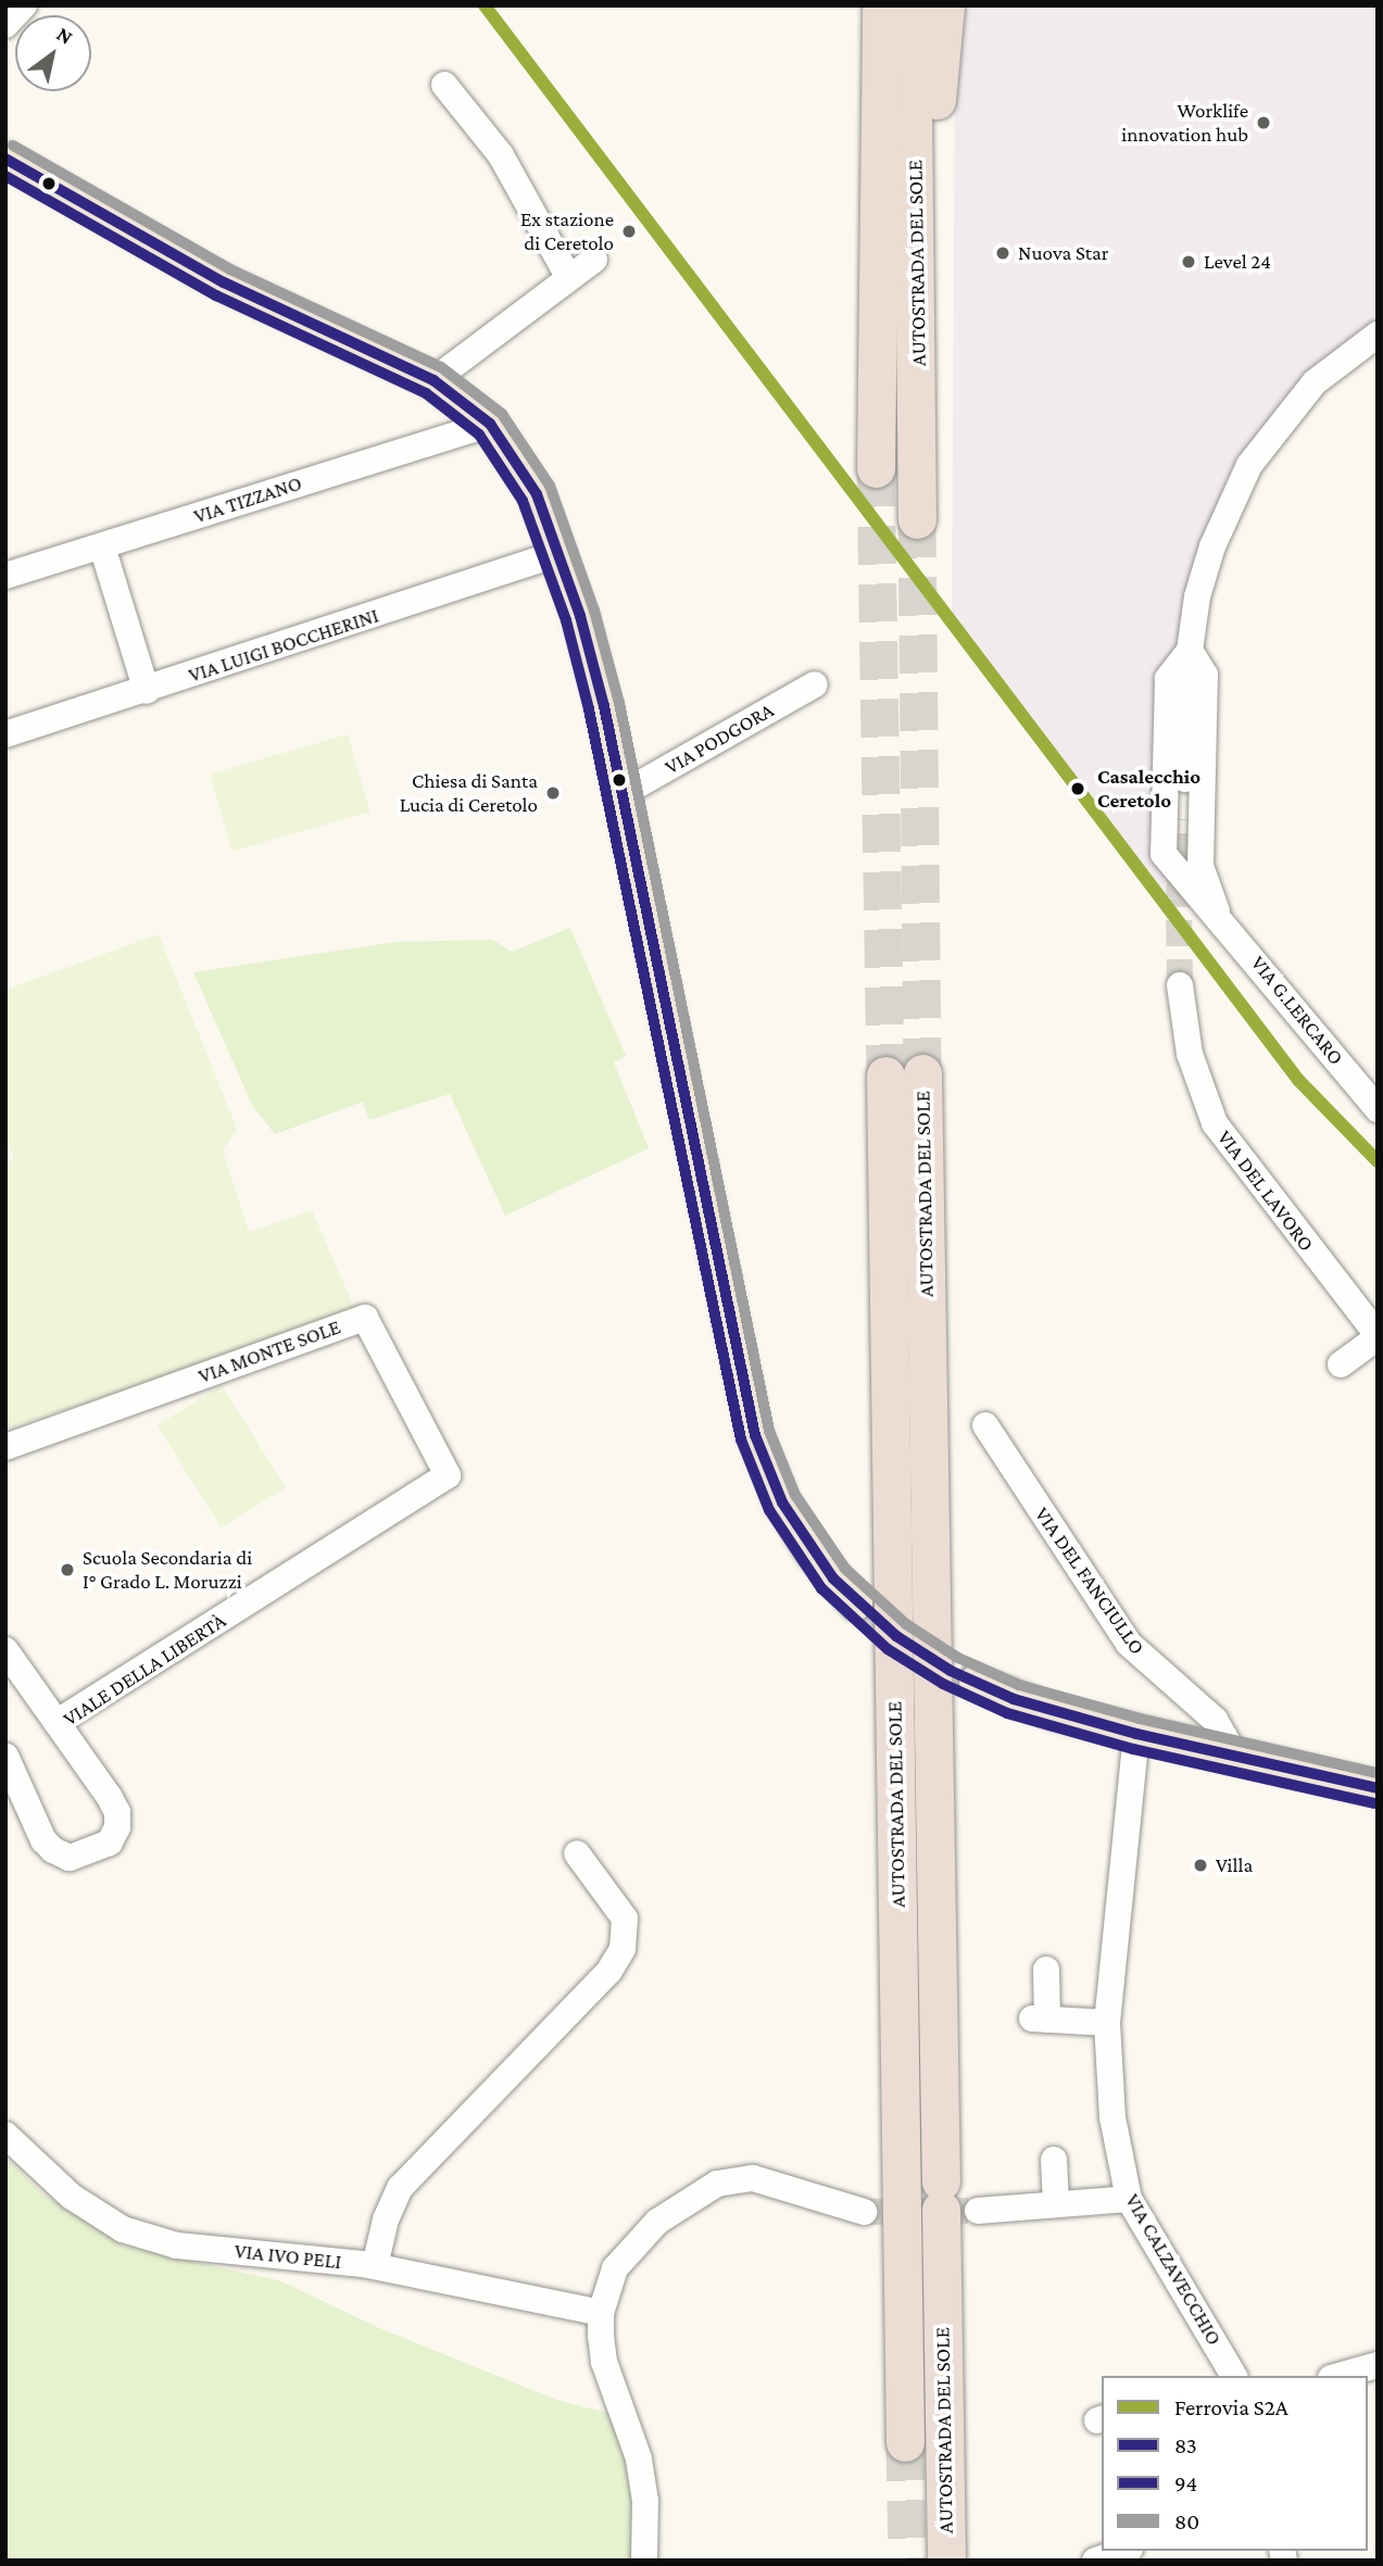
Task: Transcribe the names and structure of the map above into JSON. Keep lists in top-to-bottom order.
{
  "streets": {
    "highway": ["AUTOSTRADA DEL SOLE"],
    "street": [
      "VIA TIZZANO",
      "VIA LUIGI BOCCHERINI",
      "VIA PODGORA",
      "VIA G.LERCARO",
      "VIA DEL LAVORO",
      "VIA MONTE SOLE",
      "VIA DEL FANCIULLO",
      "VIALE DELLA LIBERTÀ",
      "VIA IVO PELI",
      "VIA CALZAVECCHIO"
    ]
  },
  "crossings": [
    ["VIA MONTE SOLE", "VIALE DELLA LIBERTÀ"]
  ],
  "places": [
    "Worklife innovation hub",
    "Ex stazione di Ceretolo",
    "Nuova Star",
    "Level 24",
    "Casalecchio Ceretolo",
    "Chiesa di Santa Lucia di Ceretolo",
    "Scuola Secondaria di I° Grado L. Moruzzi",
    "Villa"
  ],
  "lines": [
    "rail line S2A",
    "transit line 80",
    "transit line 83",
    "transit line 94"
  ],
  "legend": [
    "Ferrovia S2A",
    "83",
    "94",
    "80"
  ],
  "north": "top right"
}
